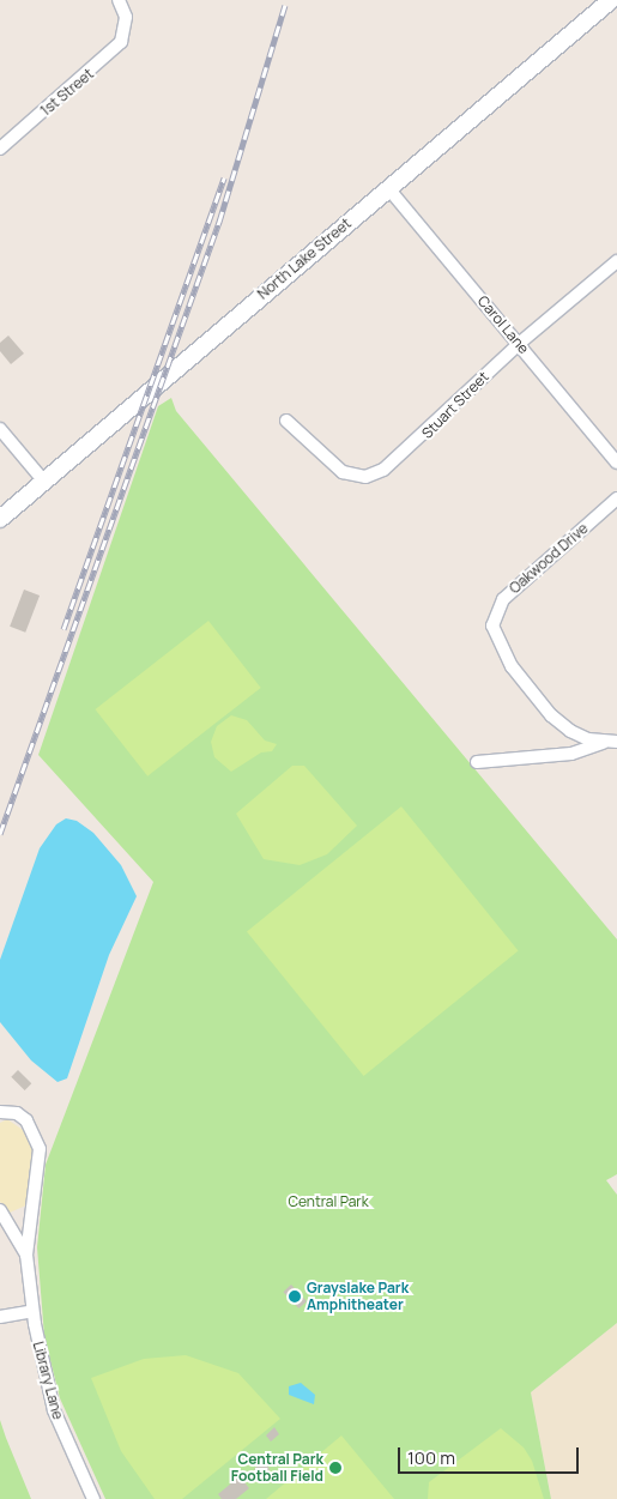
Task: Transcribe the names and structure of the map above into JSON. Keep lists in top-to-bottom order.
{
  "streets": {
    "street": [
      "1st Street",
      "North Lake Street",
      "Carol Lane",
      "Stuart Street",
      "Oakwood Drive",
      "Library Lane"
    ]
  },
  "crossings": [
    ["North Lake Street", "Carol Lane"],
    ["Carol Lane", "Stuart Street"]
  ],
  "parks": ["Central Park"],
  "places": ["Grayslake Park Amphitheater", "Central Park Football Field"],
  "scale_bar": "100 m"
}
